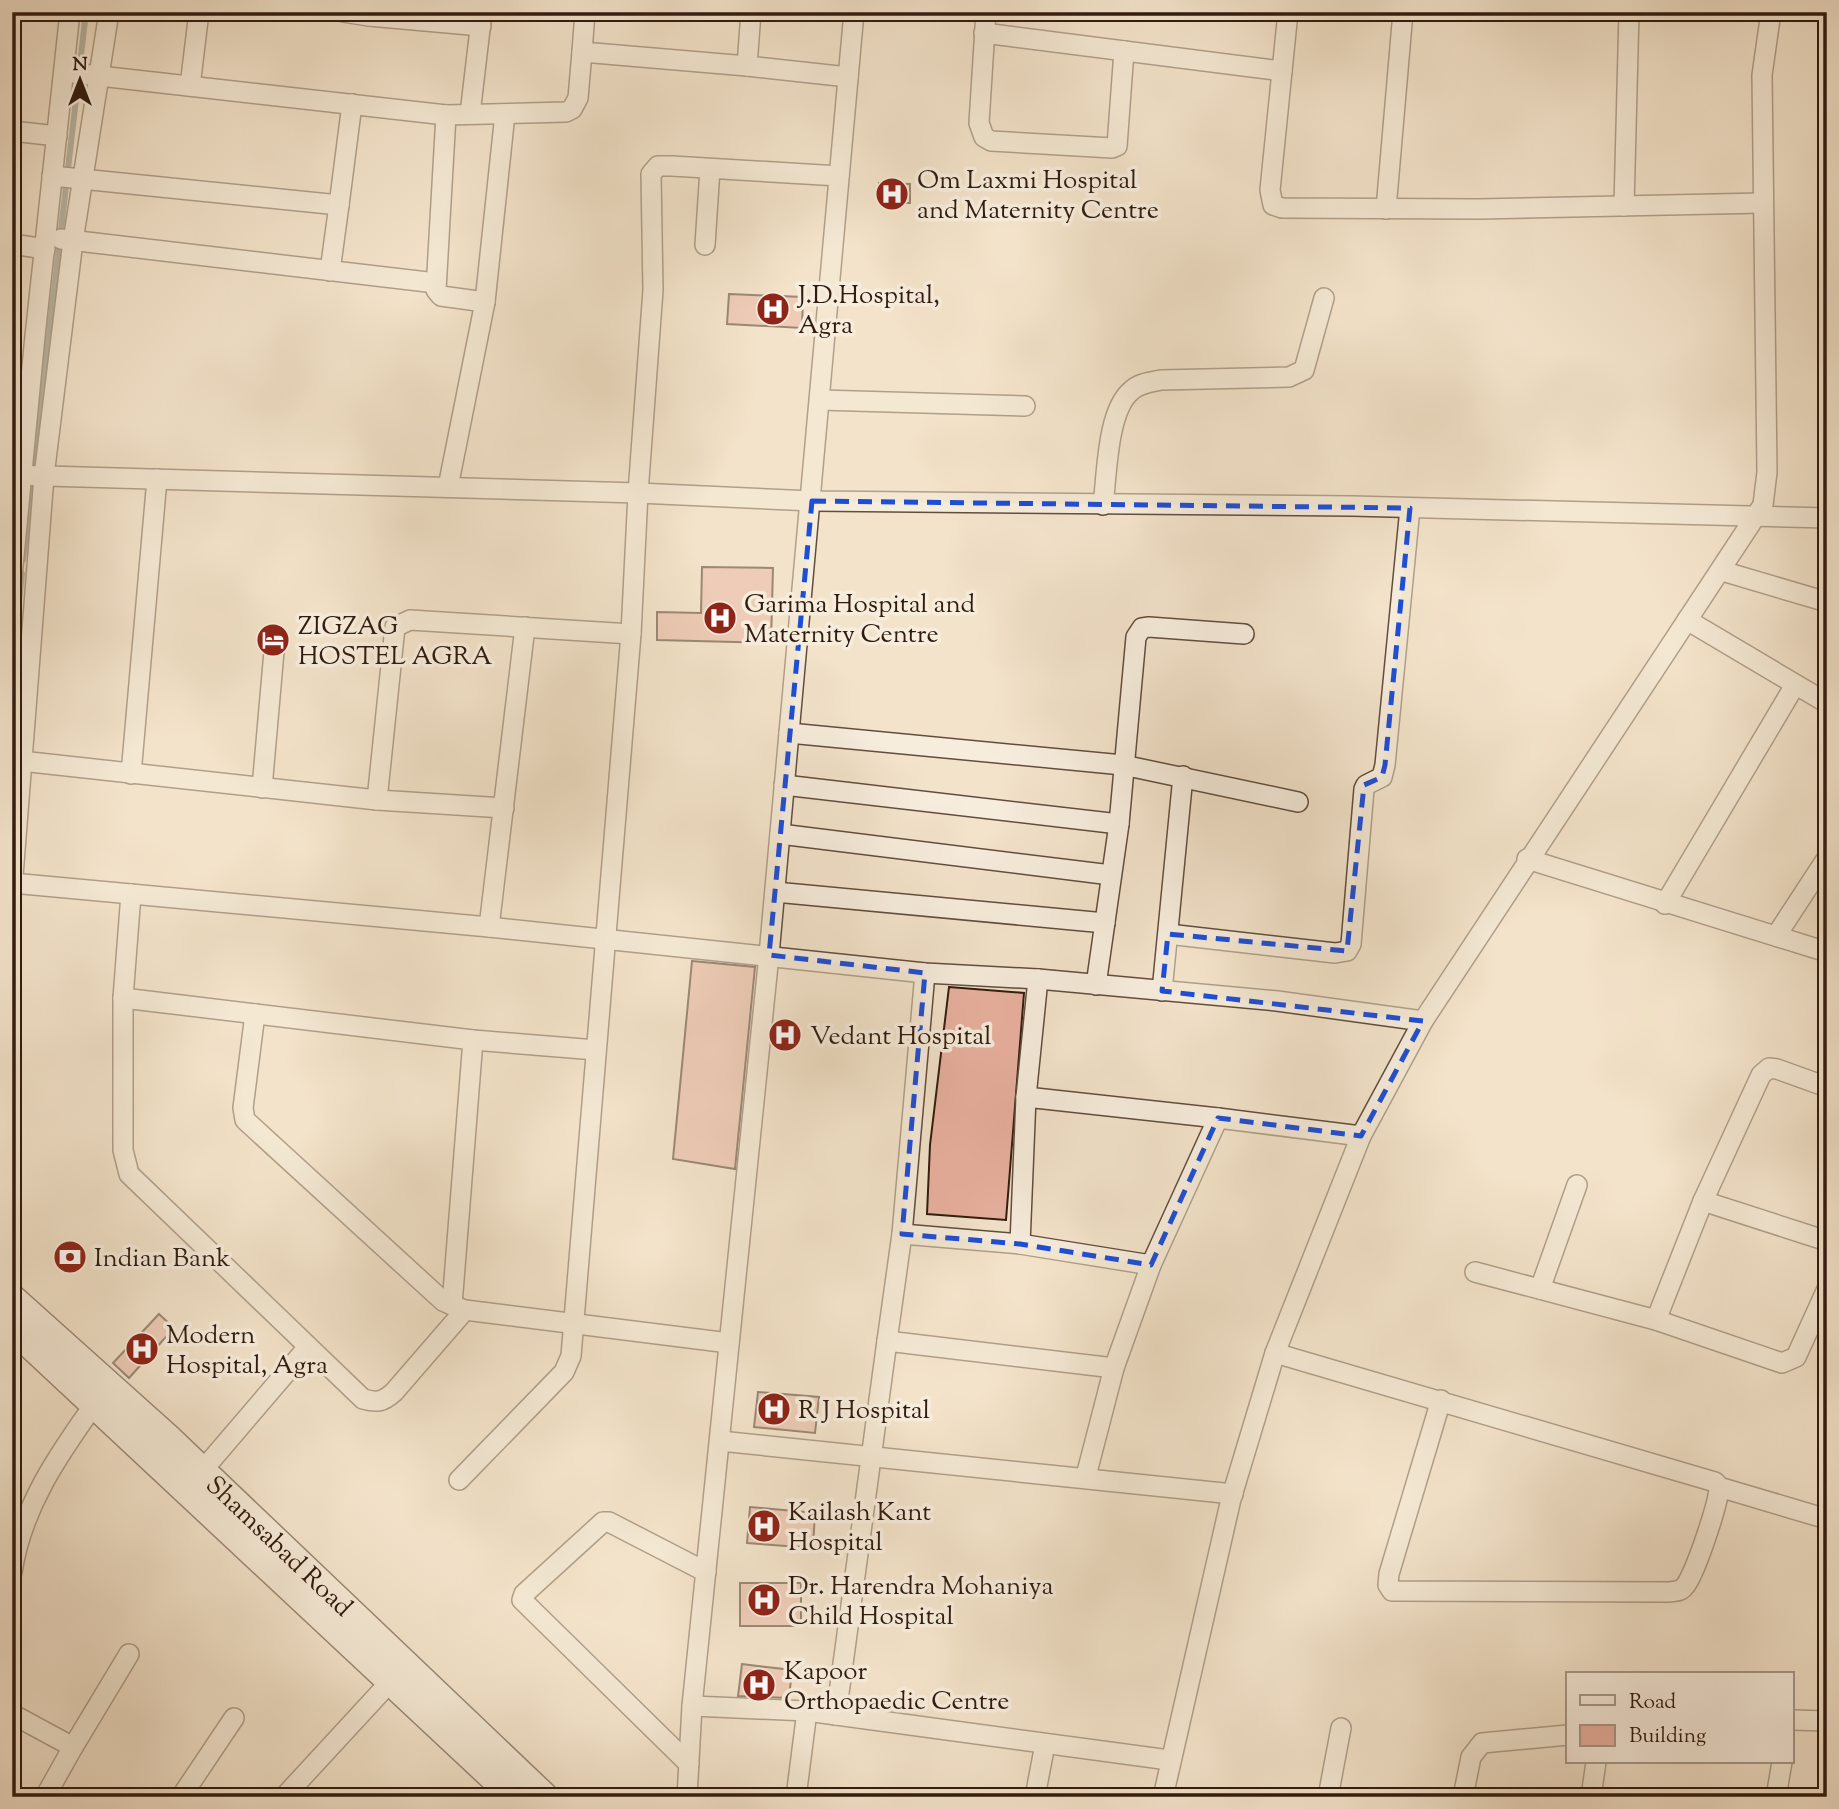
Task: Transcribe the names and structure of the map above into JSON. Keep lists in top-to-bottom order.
{
  "streets": {
    "main road": ["Shamsabad Road"]
  },
  "places": {
    "hospital": [
      "Om Laxmi Hospital and Maternity Centre",
      "J.D.Hospital, Agra",
      "Garima Hospital and Maternity Centre",
      "Vedant Hospital",
      "Modern Hospital, Agra",
      "R J Hospital",
      "Kailash Kant Hospital",
      "Dr. Harendra Mohaniya Child Hospital",
      "Kapoor Orthopaedic Centre"
    ],
    "hotel": ["ZIGZAG HOSTEL AGRA"],
    "bank": ["Indian Bank"]
  },
  "legend": ["Road", "Building"],
  "north": "top"
}
